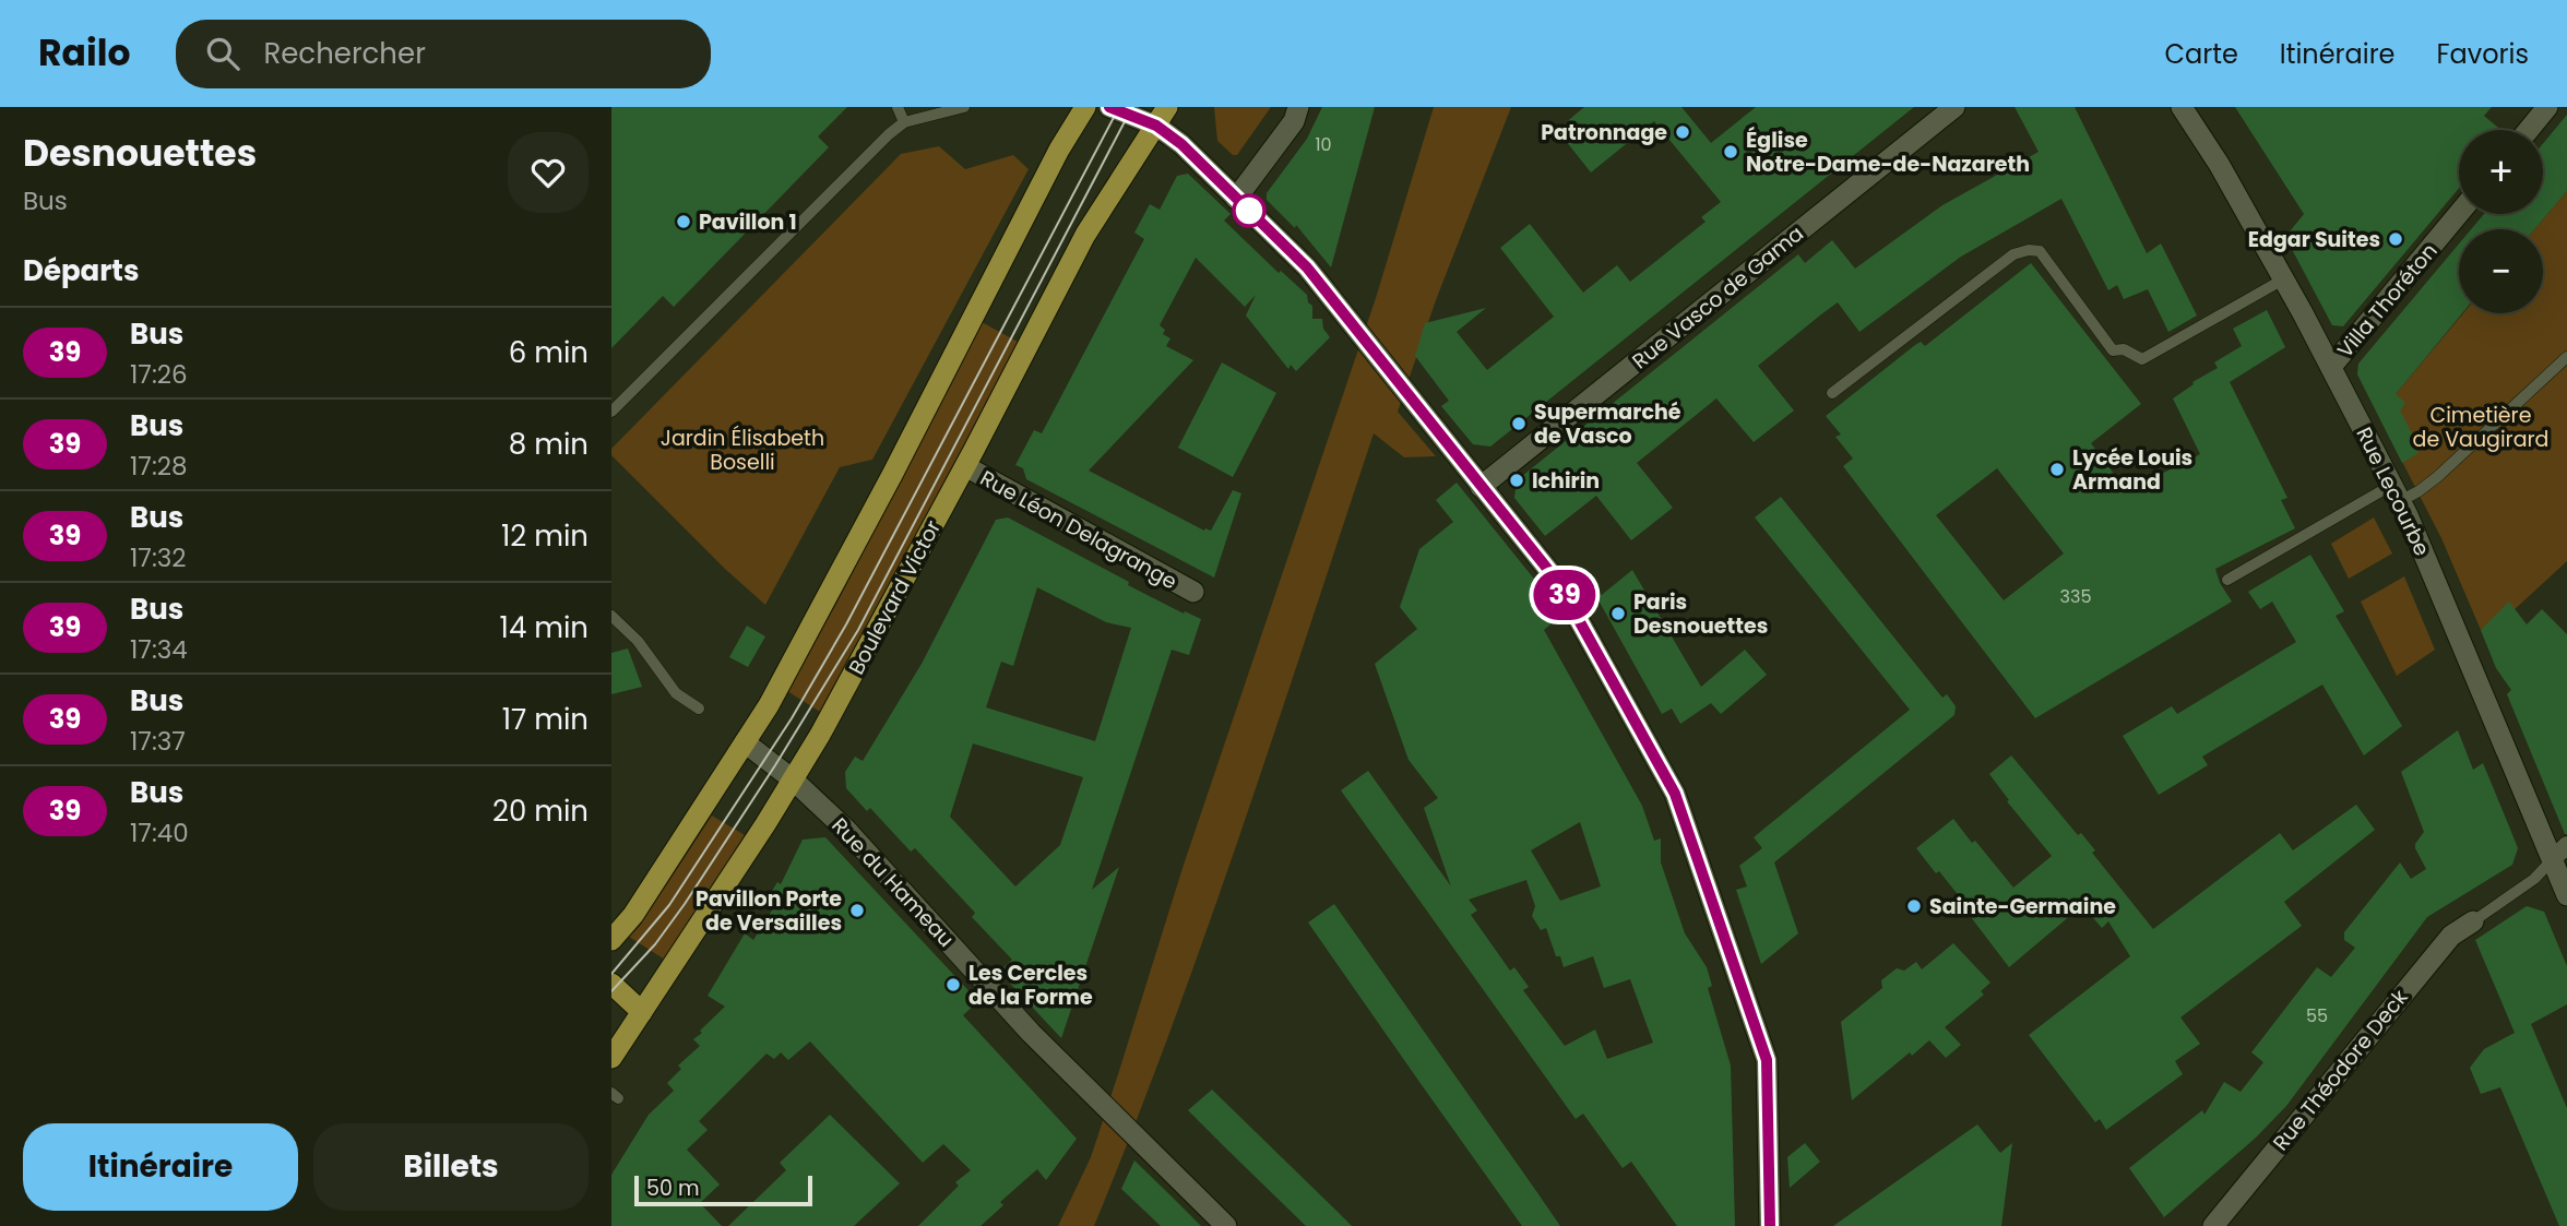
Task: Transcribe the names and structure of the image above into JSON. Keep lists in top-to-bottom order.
{
  "streets": {
    "main road": ["Boulevard Victor"],
    "street": [
      "Rue Vasco de Gama",
      "Villa Thoréton",
      "Rue Lecourbe",
      "Rue Léon Delagrange",
      "Rue du Hameau",
      "Rue Théodore Deck"
    ]
  },
  "crossings": [
    ["Villa Thoréton", "Rue Lecourbe"],
    ["Rue Léon Delagrange", "Boulevard Victor"],
    ["Boulevard Victor", "Rue du Hameau"]
  ],
  "parks": ["Cimetière de Vaugirard", "Jardin Élisabeth Boselli"],
  "places": [
    "Patronnage",
    "Église Notre-Dame-de-Nazareth",
    "Pavillon 1",
    "Edgar Suites",
    "Supermarché de Vasco",
    "Lycée Louis Armand",
    "Ichirin",
    "Paris Desnouettes",
    "Sainte-Germaine",
    "Pavillon Porte de Versailles",
    "Les Cercles de la Forme"
  ],
  "lines": ["bus line 39"],
  "house_numbers": ["10", "335", "55"],
  "scale_bar": "50 m",
  "page": {
    "header": "Railo",
    "search": "Rechercher",
    "nav": ["Carte", "Itinéraire", "Favoris"],
    "heading": [
      ["Desnouettes", "Bus"],
      "Départs"
    ],
    "on_map": "39",
    "map_buttons": ["+", "−"],
    "list": [
      {
        "mark": "39",
        "name": "Bus",
        "note": "17:26",
        "value": "6 min"
      },
      {
        "mark": "39",
        "name": "Bus",
        "note": "17:28",
        "value": "8 min"
      },
      {
        "mark": "39",
        "name": "Bus",
        "note": "17:32",
        "value": "12 min"
      },
      {
        "mark": "39",
        "name": "Bus",
        "note": "17:34",
        "value": "14 min"
      },
      {
        "mark": "39",
        "name": "Bus",
        "note": "17:37",
        "value": "17 min"
      },
      {
        "mark": "39",
        "name": "Bus",
        "note": "17:40",
        "value": "20 min"
      }
    ],
    "buttons": ["Itinéraire", "Billets"],
    "scale": "50 m"
  }
}
